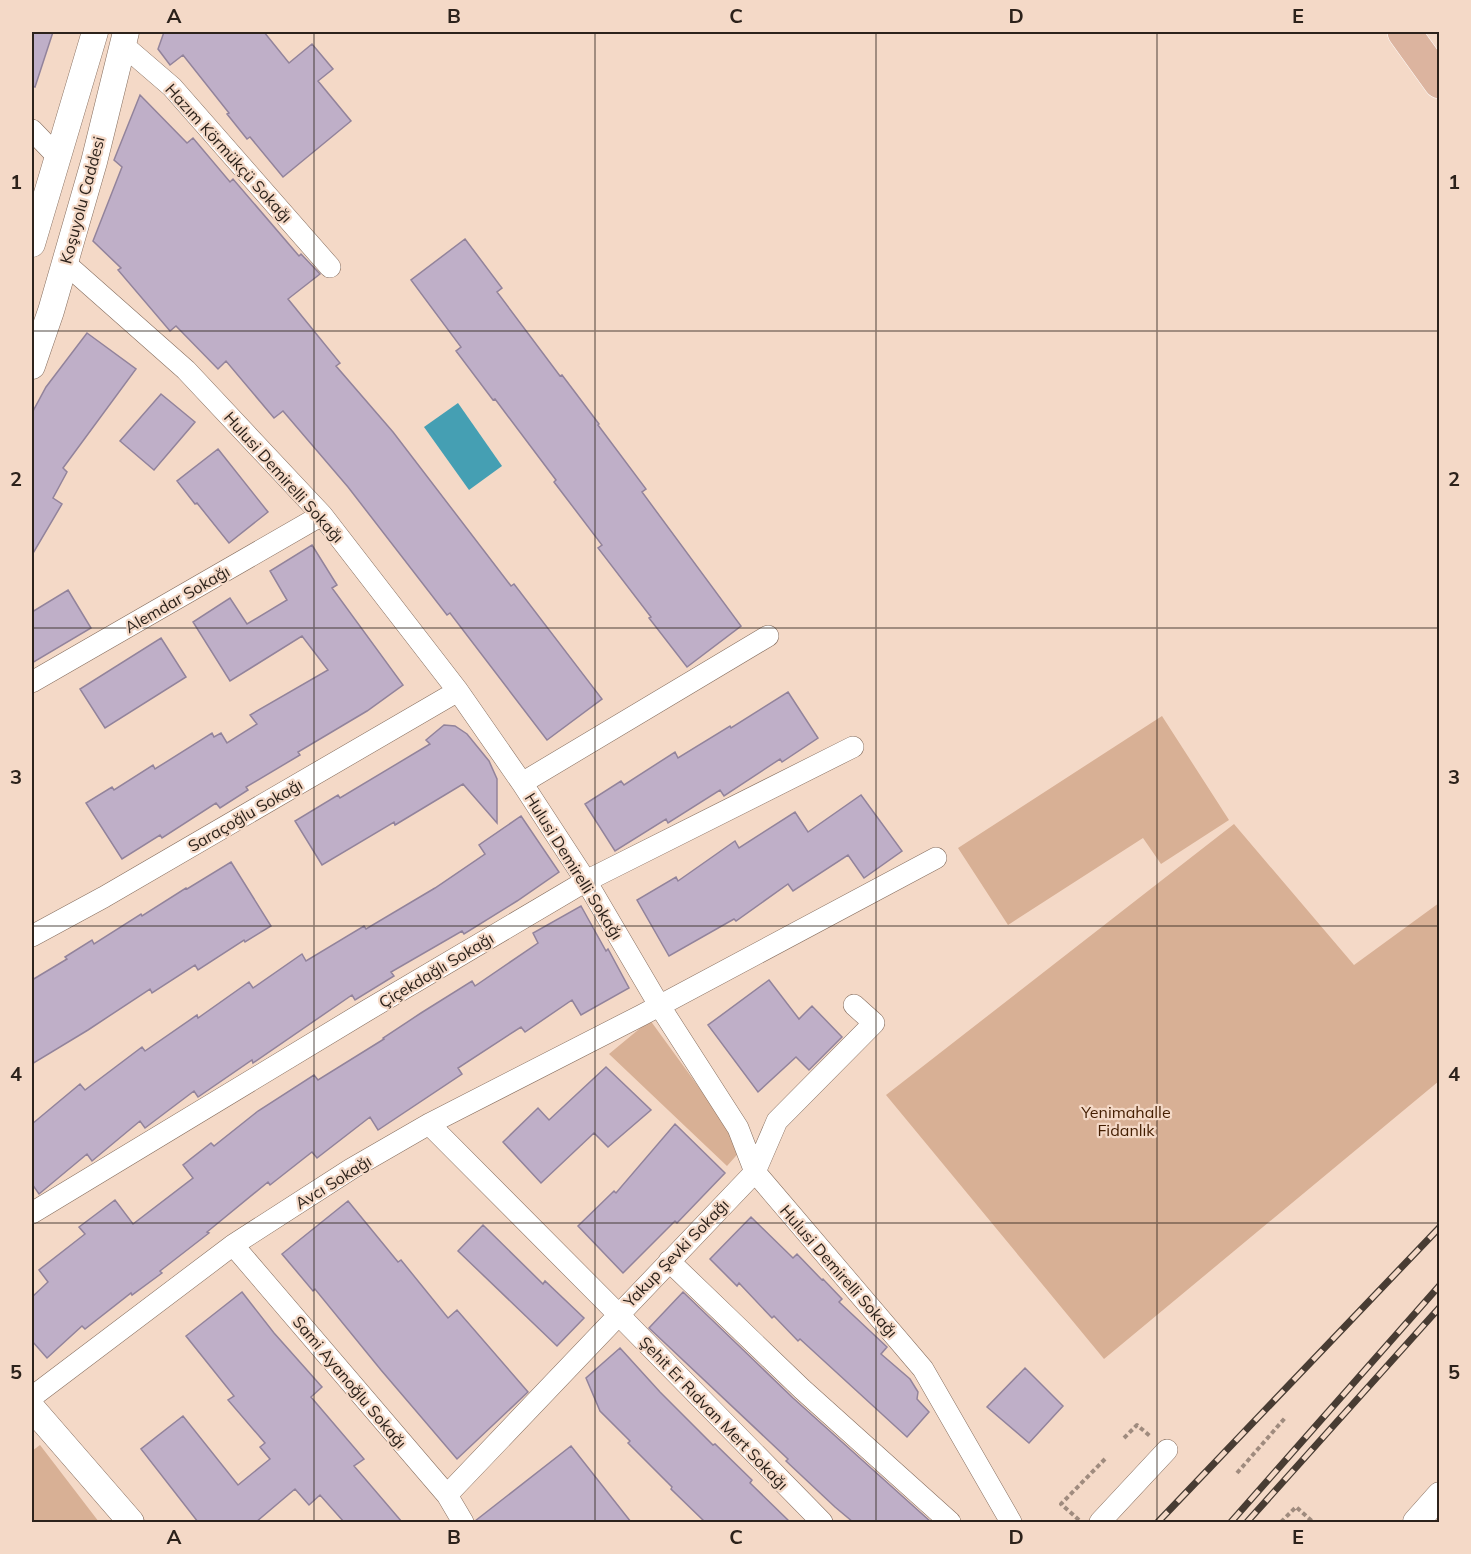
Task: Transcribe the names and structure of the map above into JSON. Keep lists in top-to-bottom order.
{
  "streets": {
    "street": [
      "Hazım Körmükçü Sokağı",
      "Koşuyolu Caddesi",
      "Hulusi Demirelli Sokağı",
      "Alemdar Sokağı",
      "Saraçoğlu Sokağı",
      "Çiçekdağlı Sokağı",
      "Avcı Sokağı",
      "Yakup Şevki Sokağı",
      "Sami Ayanoğlu Sokağı",
      "Şehit Er Rıdvan Mert Sokağı"
    ]
  },
  "crossings": [
    ["Hazım Körmükçü Sokağı", "Koşuyolu Caddesi"],
    ["Koşuyolu Caddesi", "Hulusi Demirelli Sokağı"],
    ["Hulusi Demirelli Sokağı", "Alemdar Sokağı"],
    ["Hulusi Demirelli Sokağı", "Saraçoğlu Sokağı"],
    ["Hulusi Demirelli Sokağı", "Çiçekdağlı Sokağı"],
    ["Hulusi Demirelli Sokağı", "Avcı Sokağı"],
    ["Hulusi Demirelli Sokağı", "Yakup Şevki Sokağı"],
    ["Avcı Sokağı", "Sami Ayanoğlu Sokağı"],
    ["Avcı Sokağı", "Şehit Er Rıdvan Mert Sokağı"],
    ["Yakup Şevki Sokağı", "Sami Ayanoğlu Sokağı"],
    ["Yakup Şevki Sokağı", "Şehit Er Rıdvan Mert Sokağı"]
  ],
  "parks": ["Yenimahalle Fidanlık"],
  "grid": {
    "columns": [
      "A",
      "B",
      "C",
      "D",
      "E"
    ],
    "rows": [
      "1",
      "2",
      "3",
      "4",
      "5"
    ]
  }
}
